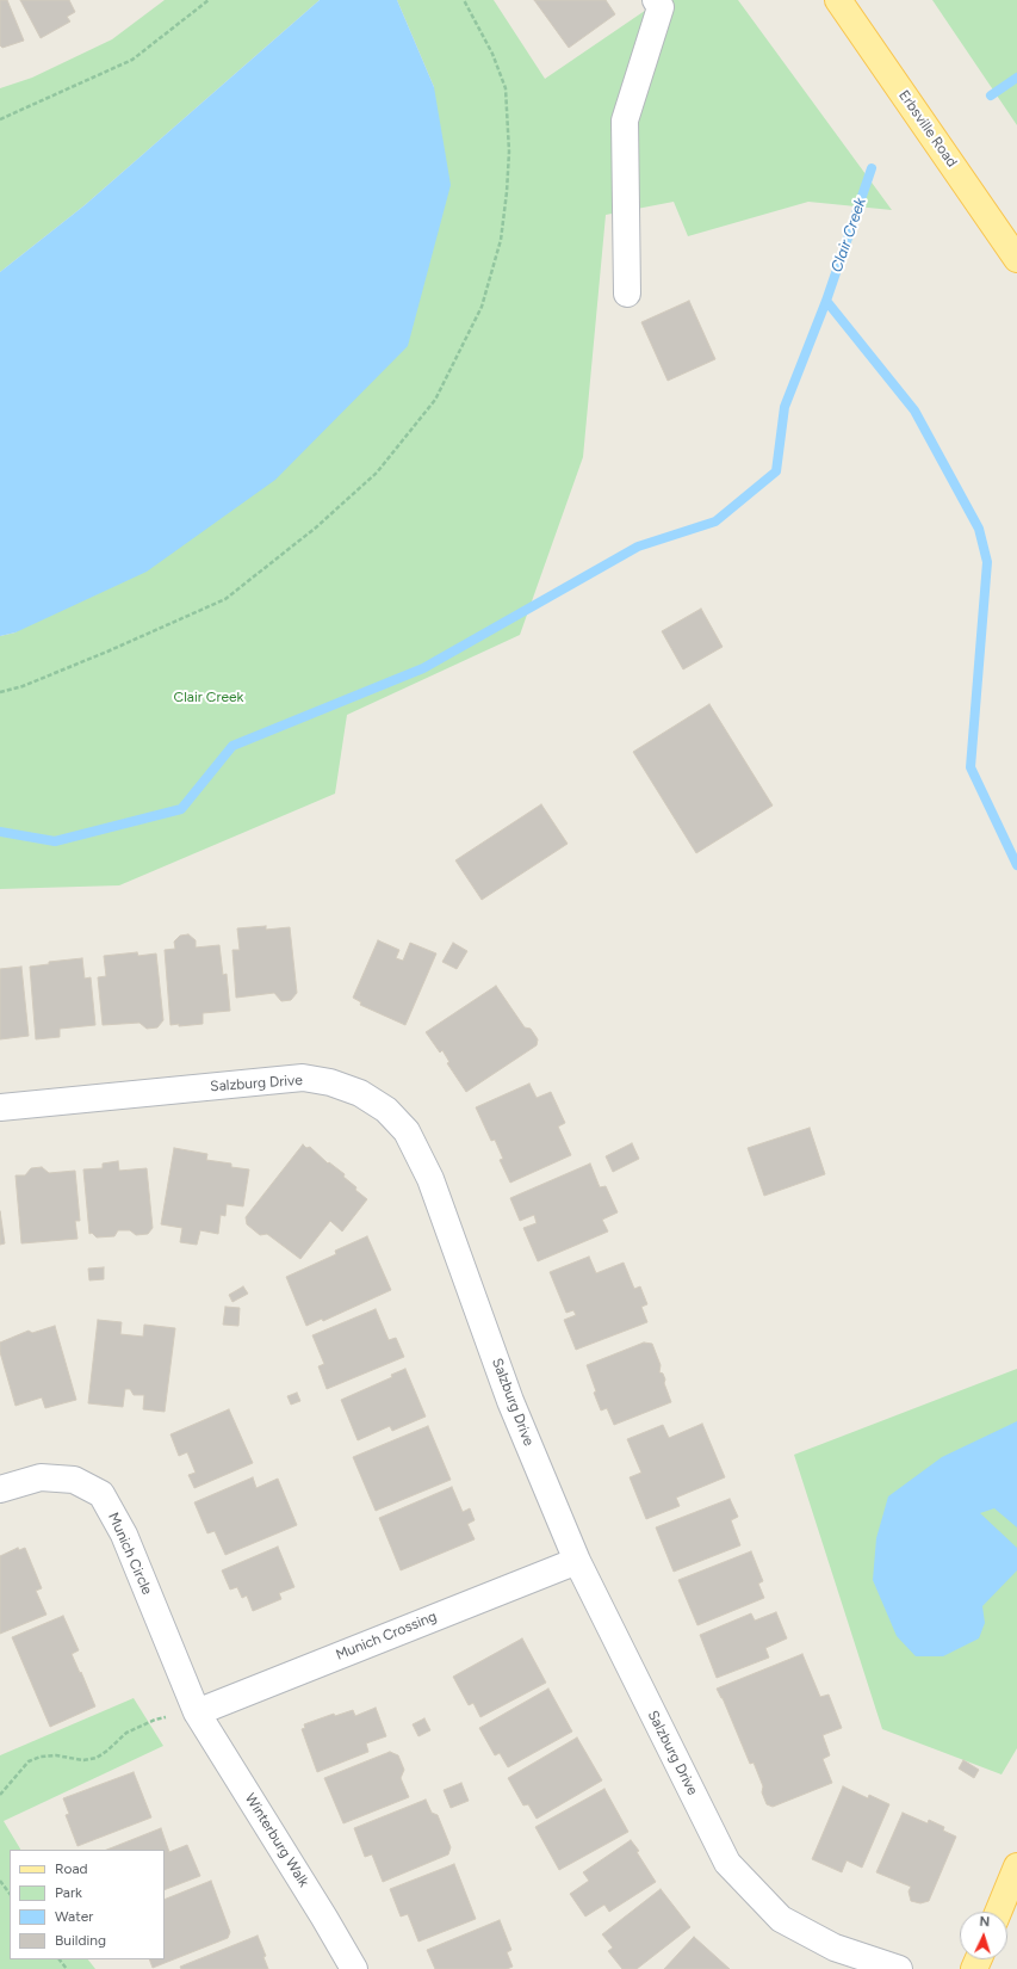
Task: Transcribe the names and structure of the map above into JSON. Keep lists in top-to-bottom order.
{
  "streets": {
    "main road": ["Erbsville Road"],
    "street": [
      "Salzburg Drive",
      "Munich Circle",
      "Munich Crossing",
      "Winterburg Walk"
    ]
  },
  "crossings": [
    ["Salzburg Drive", "Munich Crossing"],
    ["Munich Circle", "Munich Crossing"],
    ["Munich Circle", "Winterburg Walk"],
    ["Munich Crossing", "Winterburg Walk"]
  ],
  "water": ["Clair Creek"],
  "parks": ["Clair Creek"],
  "legend": [
    "Road",
    "Park",
    "Water",
    "Building"
  ],
  "north": "top"
}
